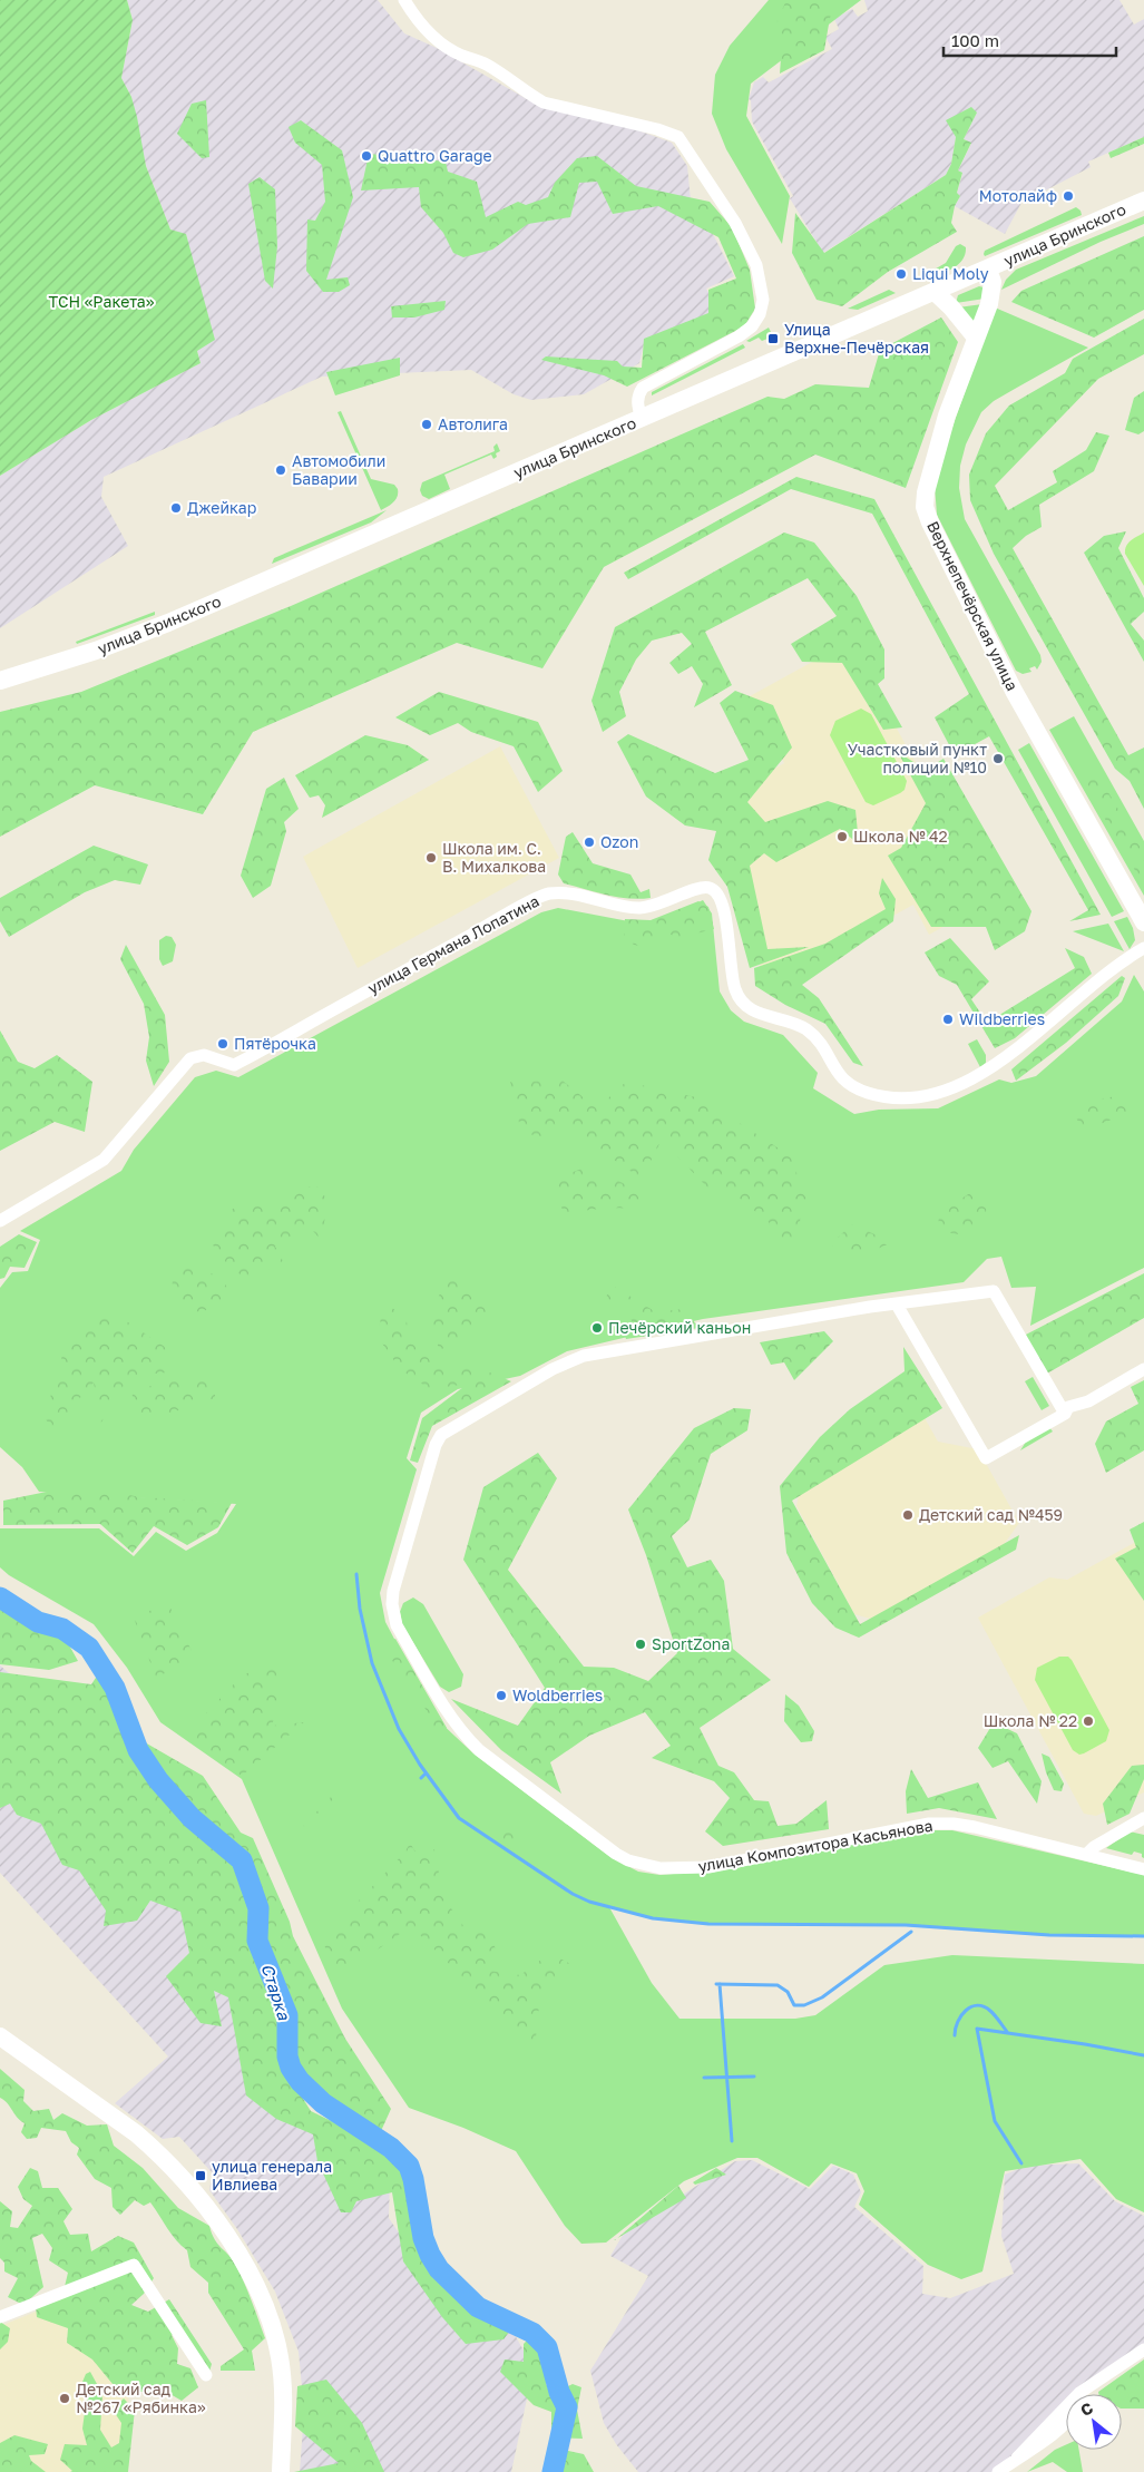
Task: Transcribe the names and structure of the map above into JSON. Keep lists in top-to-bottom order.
{
  "streets": {
    "street": [
      "улица Бринского",
      "Верхнепечёрская улица",
      "улица Германа Лопатина",
      "улица Композитора Касьянова"
    ]
  },
  "crossings": [
    ["улица Бринского", "Верхнепечёрская улица"]
  ],
  "water": ["Старка"],
  "parks": ["ТСН «Ракета»"],
  "places": {
    "other": [
      "Quattro Garage",
      "Мотолайф",
      "Liqui Moly",
      "Автолига",
      "Автомобили Баварии",
      "Джейкар",
      "Участковый пункт полиции №10",
      "Школа № 42",
      "Ozon",
      "Школа им. С. В. Михалкова",
      "Wildberries",
      "Пятёрочка",
      "Печёрский каньон",
      "Детский сад №459",
      "SportZona",
      "Woldberries",
      "Школа № 22",
      "Детский сад №267 «Рябинка»"
    ],
    "transit": ["Улица Верхне-Печёрская", "улица генерала Ивлиева"]
  },
  "scale_bar": "100 m",
  "north": "top left"
}
